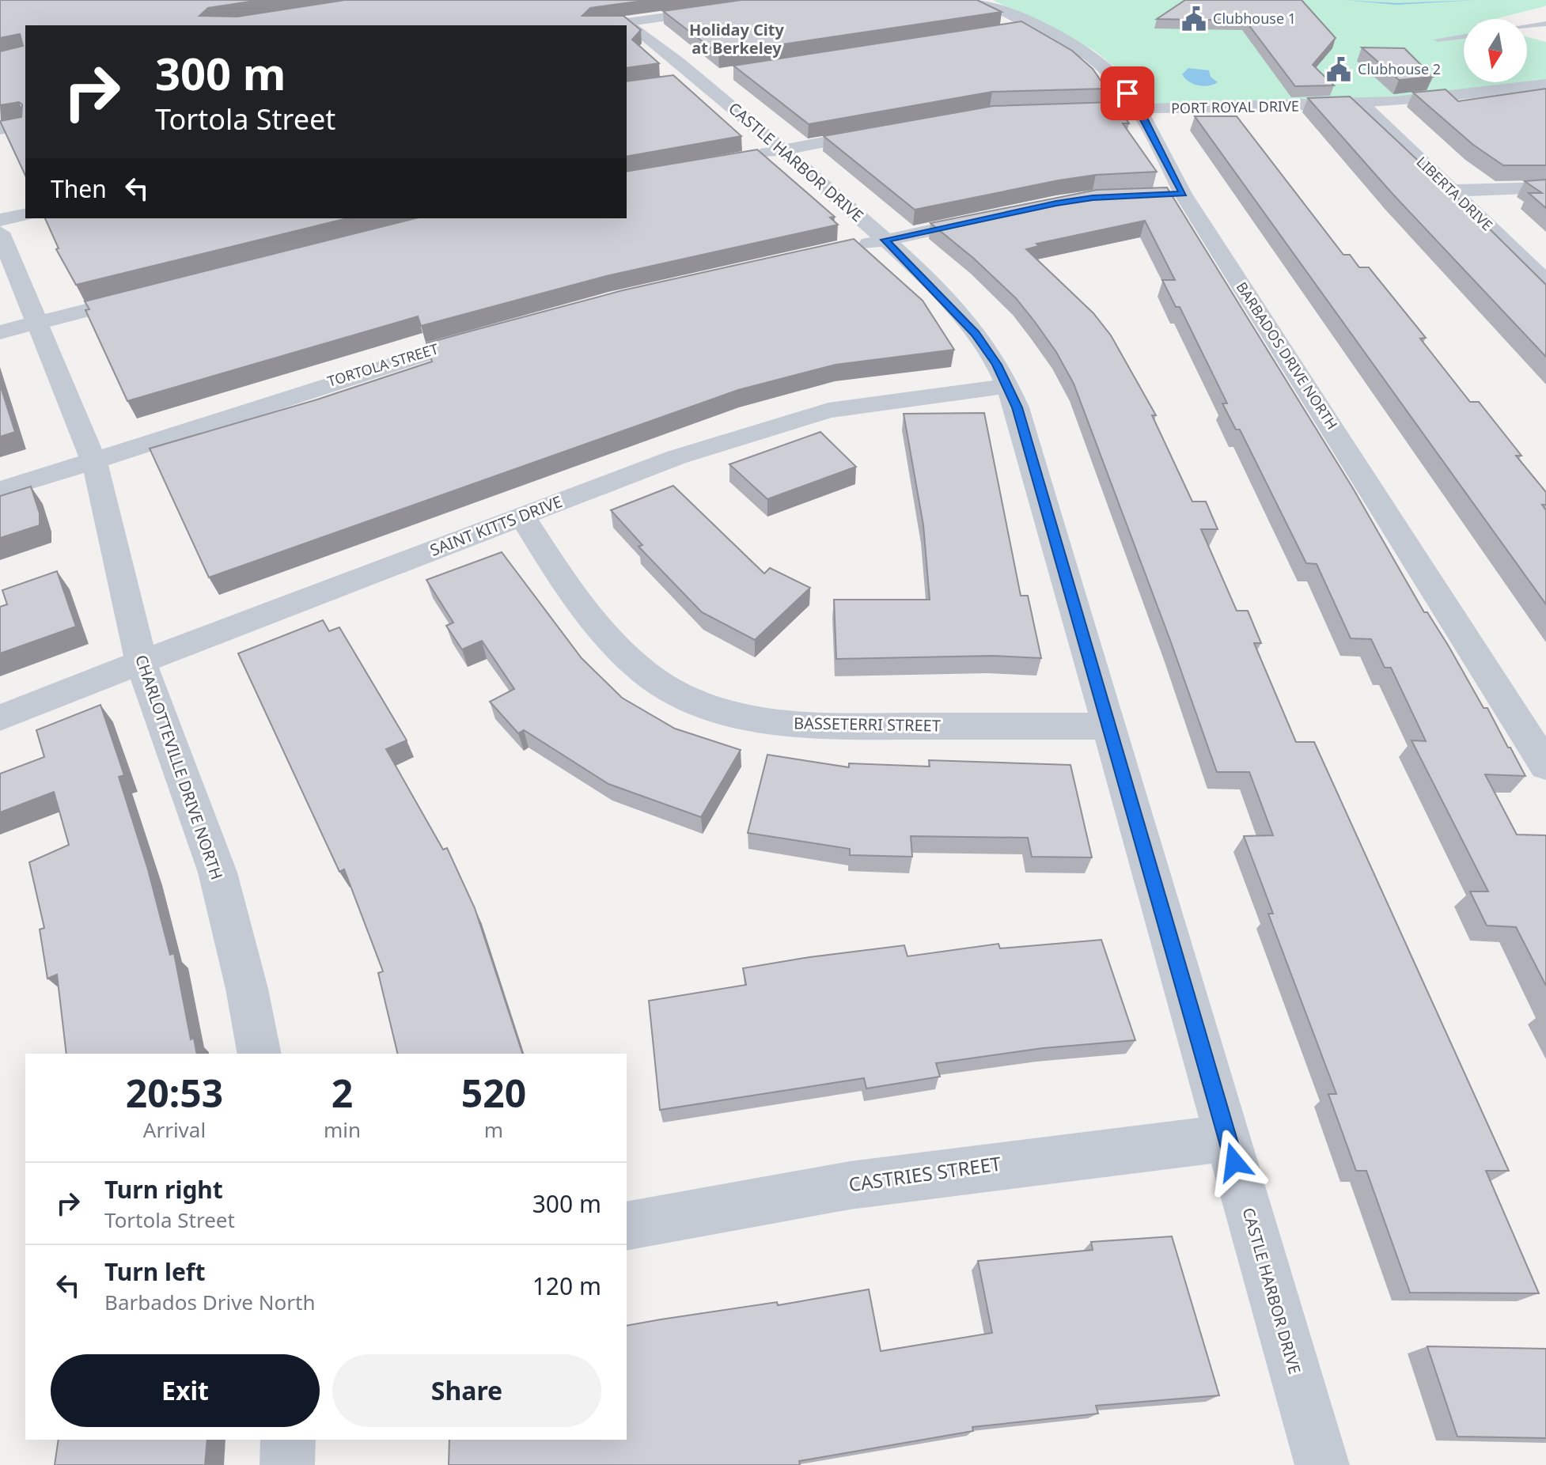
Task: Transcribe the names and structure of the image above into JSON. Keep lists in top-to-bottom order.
{
  "streets": {
    "street": [
      "PORT ROYAL DRIVE",
      "CASTLE HARBOR DRIVE",
      "LIBERTA DRIVE",
      "BARBADOS DRIVE NORTH",
      "TORTOLA STREET",
      "SAINT KITTS DRIVE",
      "BASSETERRI STREET",
      "CHARLOTTEVILLE DRIVE NORTH",
      "CASTRIES STREET"
    ]
  },
  "crossings": [
    ["PORT ROYAL DRIVE", "LIBERTA DRIVE"],
    ["PORT ROYAL DRIVE", "BARBADOS DRIVE NORTH"],
    ["CASTLE HARBOR DRIVE", "SAINT KITTS DRIVE"],
    ["CASTLE HARBOR DRIVE", "BASSETERRI STREET"],
    ["CASTLE HARBOR DRIVE", "CASTRIES STREET"],
    ["TORTOLA STREET", "CHARLOTTEVILLE DRIVE NORTH"],
    ["SAINT KITTS DRIVE", "BASSETERRI STREET"],
    ["SAINT KITTS DRIVE", "CHARLOTTEVILLE DRIVE NORTH"]
  ],
  "districts": ["Holiday City at Berkeley"],
  "places": {
    "public building": ["Clubhouse 1", "Clubhouse 2"]
  },
  "north": "bottom",
  "page": {
    "turn": ["300 m", "Tortola Street"],
    "then": "Then",
    "eta": [
      "20:53",
      "Arrival",
      "2",
      "min",
      "520",
      "m"
    ],
    "list": [
      {
        "name": "Turn right",
        "note": "Tortola Street",
        "value": "300 m"
      },
      {
        "name": "Turn left",
        "note": "Barbados Drive North",
        "value": "120 m"
      }
    ],
    "buttons": ["Exit", "Share"]
  }
}
